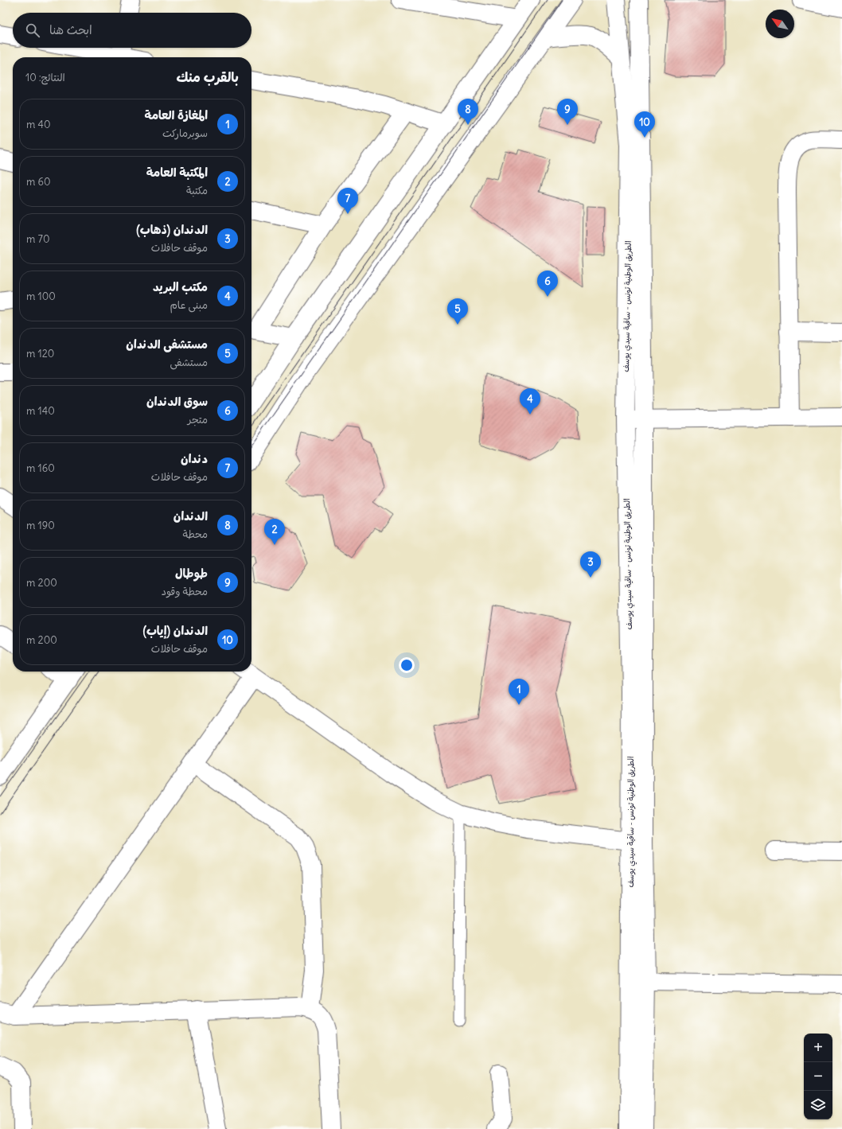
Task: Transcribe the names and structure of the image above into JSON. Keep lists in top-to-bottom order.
{
  "streets": {
    "main road": ["الطريق الوطنية تونس - ساقية سيدي يوسف"]
  },
  "north": "top left",
  "page": {
    "search": "ابحث هنا",
    "heading": ["بالقرب منك", "النتائج: 10"],
    "pins": [
      "8",
      "9",
      "10",
      "7",
      "6",
      "5",
      "4",
      "2",
      "3",
      "1"
    ],
    "list": [
      {
        "mark": "1",
        "name": "المغازة العامة",
        "note": "سوبرماركت",
        "value": "40 m"
      },
      {
        "mark": "2",
        "name": "المكتبة العامة",
        "note": "مكتبة",
        "value": "60 m"
      },
      {
        "mark": "3",
        "name": "الدندان (ذهاب)",
        "note": "موقف حافلات",
        "value": "70 m"
      },
      {
        "mark": "4",
        "name": "مكتب البريد",
        "note": "مبنى عام",
        "value": "100 m"
      },
      {
        "mark": "5",
        "name": "مستشفى الدندان",
        "note": "مستشفى",
        "value": "120 m"
      },
      {
        "mark": "6",
        "name": "سوق الدندان",
        "note": "متجر",
        "value": "140 m"
      },
      {
        "mark": "7",
        "name": "دندان",
        "note": "موقف حافلات",
        "value": "160 m"
      },
      {
        "mark": "8",
        "name": "الدندان",
        "note": "محطة",
        "value": "190 m"
      },
      {
        "mark": "9",
        "name": "طوطال",
        "note": "محطة وقود",
        "value": "200 m"
      },
      {
        "mark": "10",
        "name": "الدندان (إياب)",
        "note": "موقف حافلات",
        "value": "200 m"
      }
    ],
    "map_buttons": ["+", "−"]
  }
}
